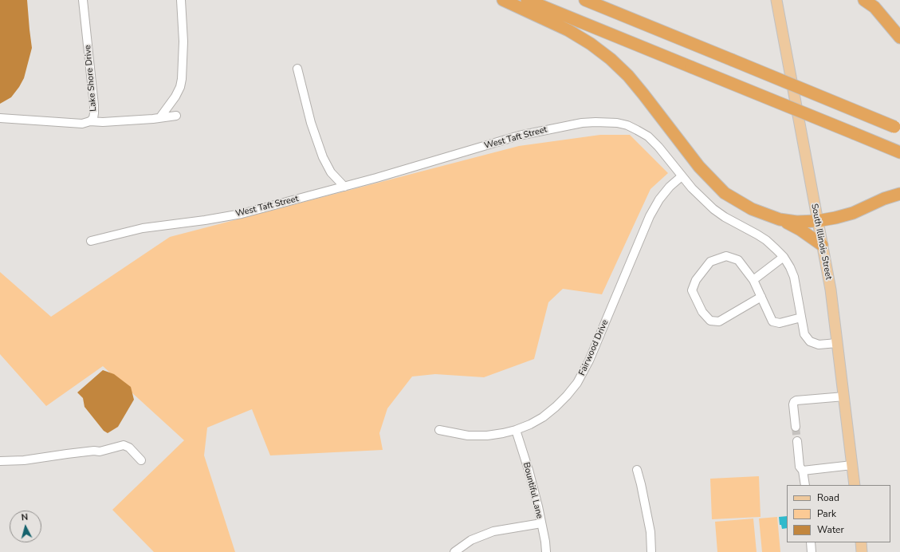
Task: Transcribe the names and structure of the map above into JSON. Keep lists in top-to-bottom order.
{
  "streets": {
    "main road": ["South Illinois Street"],
    "street": [
      "Lake Shore Drive",
      "West Taft Street",
      "Fairwood Drive",
      "Bountiful Lane"
    ]
  },
  "crossings": [
    ["West Taft Street", "South Illinois Street"],
    ["West Taft Street", "Fairwood Drive"],
    ["Fairwood Drive", "Bountiful Lane"]
  ],
  "legend": ["Road", "Park", "Water"],
  "north": "top"
}
